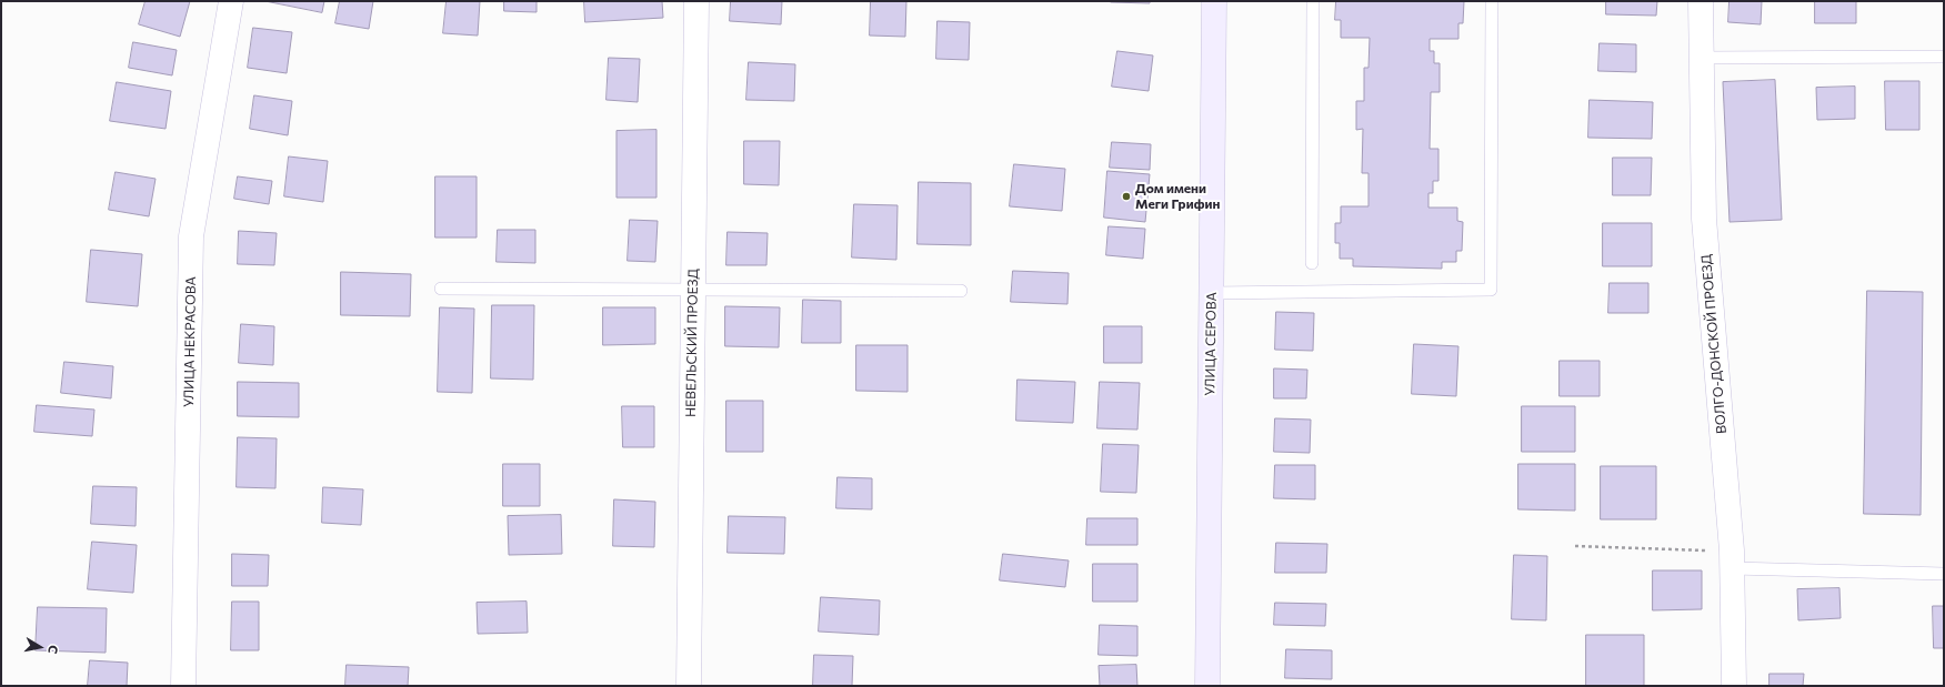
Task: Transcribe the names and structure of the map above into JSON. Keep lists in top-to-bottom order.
{
  "streets": {
    "main road": ["УЛИЦА СЕРОВА"],
    "street": ["УЛИЦА НЕКРАСОВА", "НЕВЕЛЬСКИЙ ПРОЕЗД", "ВОЛГО-ДОНСКОЙ ПРОЕЗД"]
  },
  "places": ["Дом имени Меги Грифин"],
  "north": "right"
}
